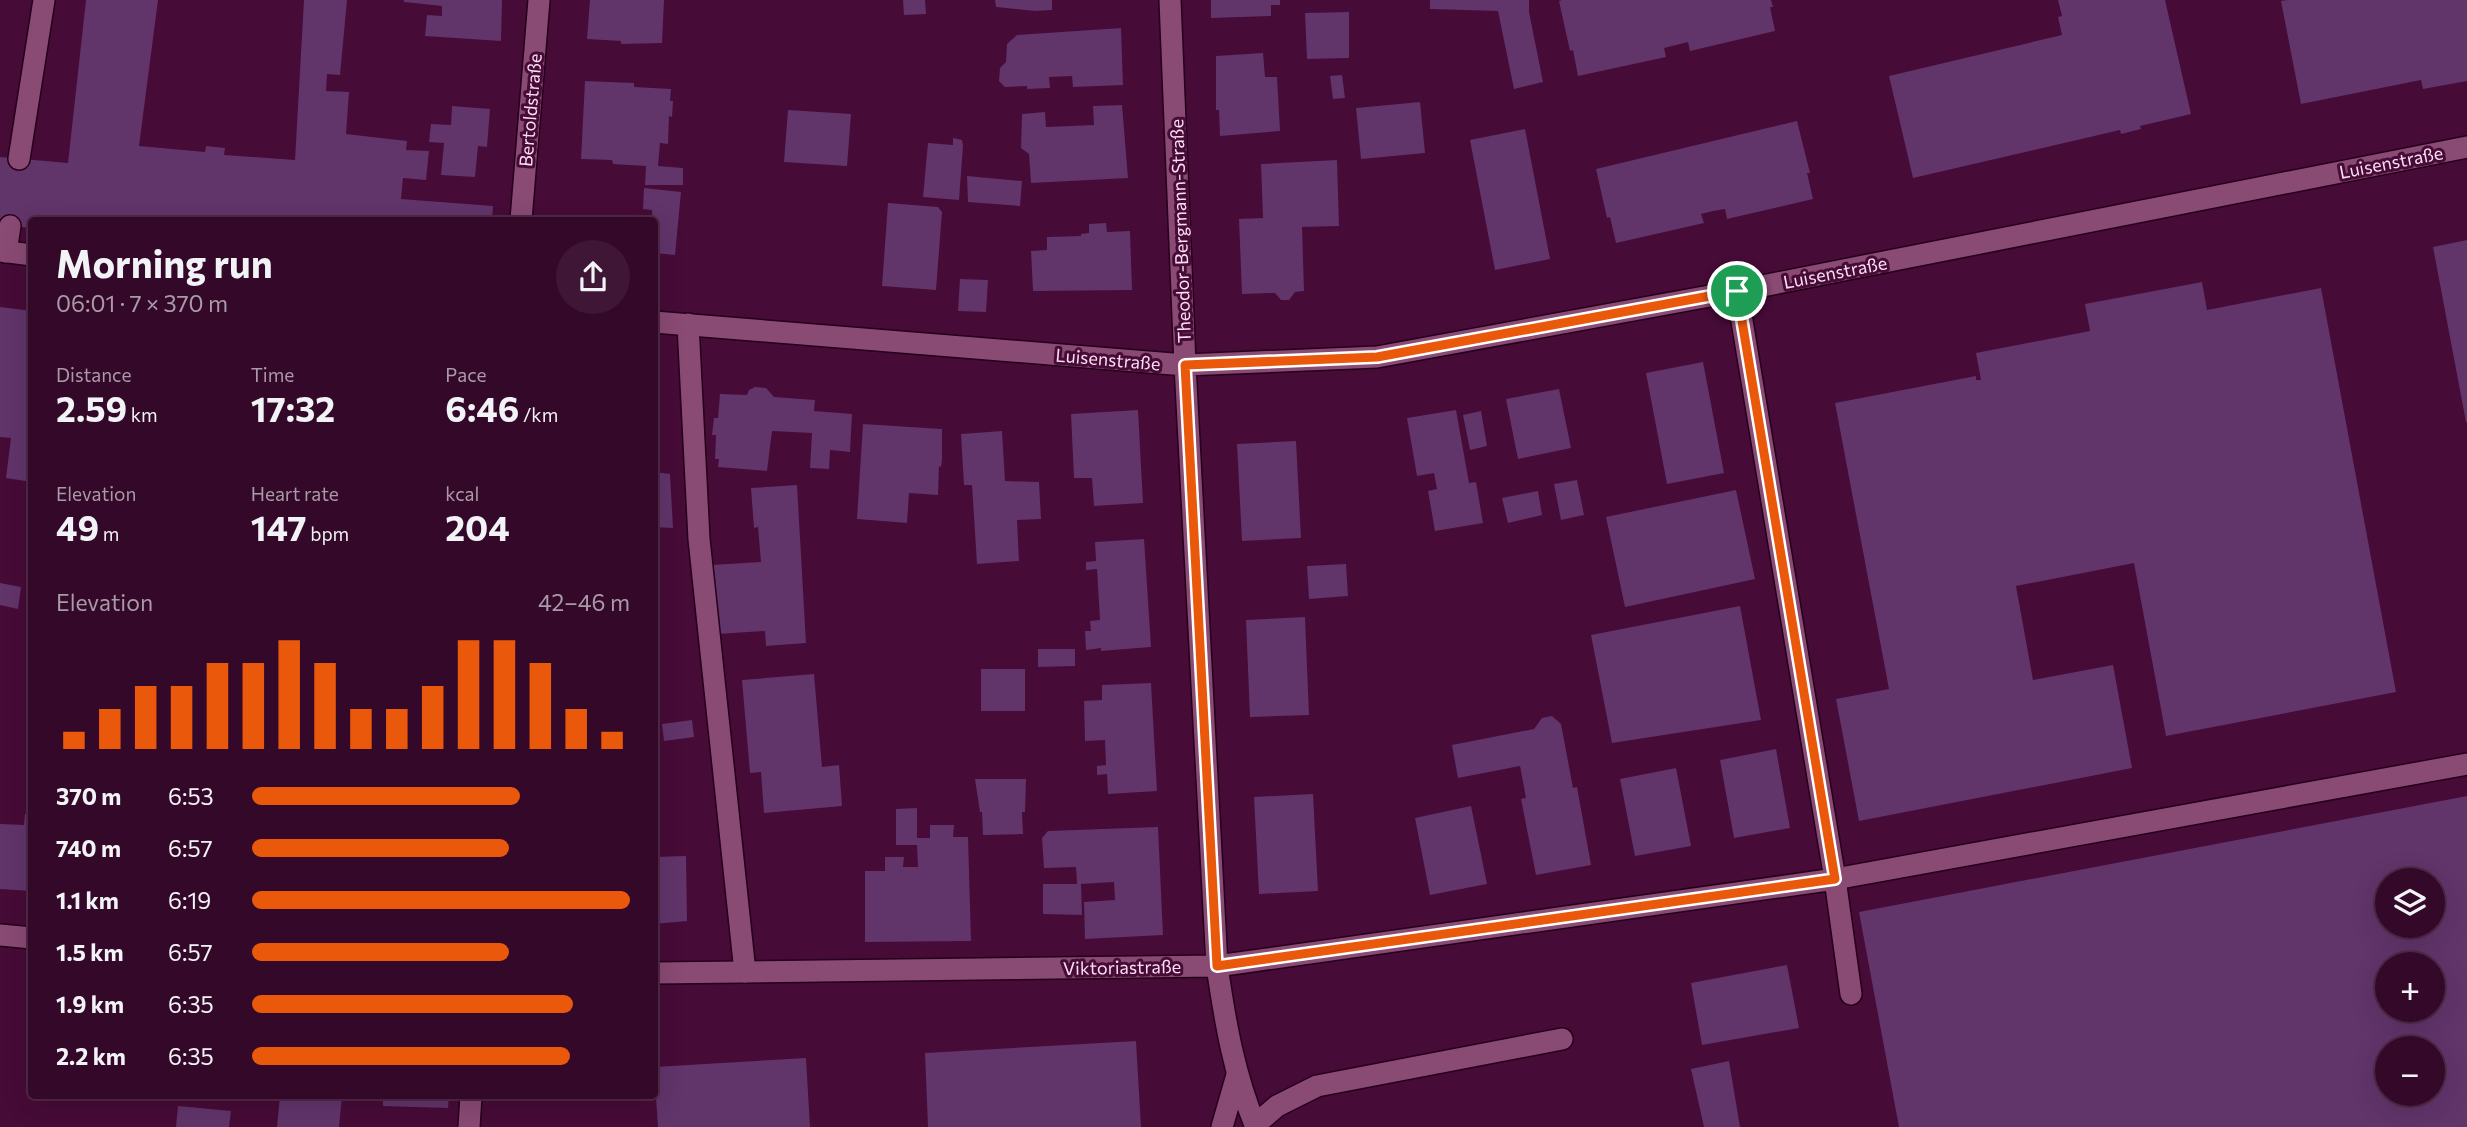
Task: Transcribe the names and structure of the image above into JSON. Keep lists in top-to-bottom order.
{
  "streets": {
    "street": [
      "Bertoldstraße",
      "Luisenstraße",
      "Theodor-Bergmann-Straße",
      "Viktoriastraße"
    ]
  },
  "crossings": [
    ["Luisenstraße", "Theodor-Bergmann-Straße"],
    ["Theodor-Bergmann-Straße", "Viktoriastraße"]
  ],
  "page": {
    "heading": ["Morning run", "06:01 · 7 × 370 m"],
    "stats": [
      ["Distance", "2.59 km"],
      ["Time", "17:32"],
      ["Pace", "6:46 /km"],
      ["Elevation", "49 m"],
      ["Heart rate", "147 bpm"],
      ["kcal", "204"]
    ],
    "chart": ["Elevation", "42–46 m"],
    "list": [
      {
        "name": "370 m",
        "note": "6:53"
      },
      {
        "name": "740 m",
        "note": "6:57"
      },
      {
        "name": "1.1 km",
        "note": "6:19"
      },
      {
        "name": "1.5 km",
        "note": "6:57"
      },
      {
        "name": "1.9 km",
        "note": "6:35"
      },
      {
        "name": "2.2 km",
        "note": "6:35"
      }
    ],
    "map_buttons": ["+", "−"]
  }
}
